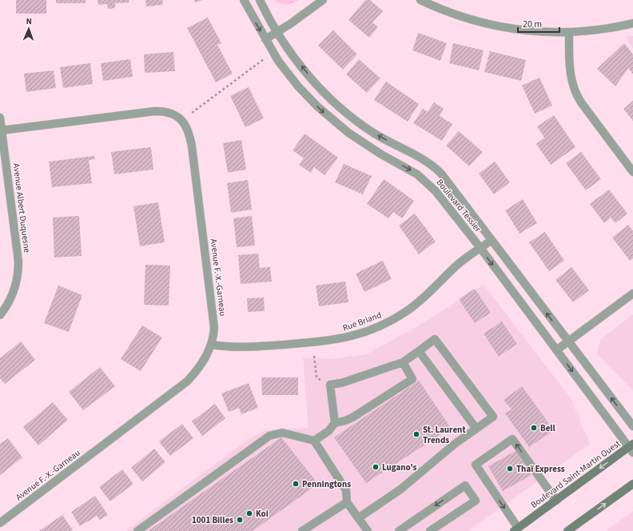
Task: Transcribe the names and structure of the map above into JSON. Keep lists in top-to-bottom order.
{
  "streets": {
    "main road": ["Boulevard Saint-Martin Ouest"],
    "street": [
      "Boulevard Tessier",
      "Avenue Albert Duquesne",
      "Avenue F.-X.-Garneau",
      "Rue Briand"
    ]
  },
  "crossings": [
    ["Boulevard Tessier", "Rue Briand"],
    ["Boulevard Tessier", "Boulevard Saint-Martin Ouest"],
    ["Avenue Albert Duquesne", "Avenue F.-X.-Garneau"],
    ["Avenue F.-X.-Garneau", "Rue Briand"]
  ],
  "places": [
    "Bell",
    "St. Laurent Trends",
    "Lugano's",
    "Thaï Express",
    "Penningtons",
    "Koi",
    "1001 Billes"
  ],
  "scale_bar": "20 m",
  "north": "top"
}
